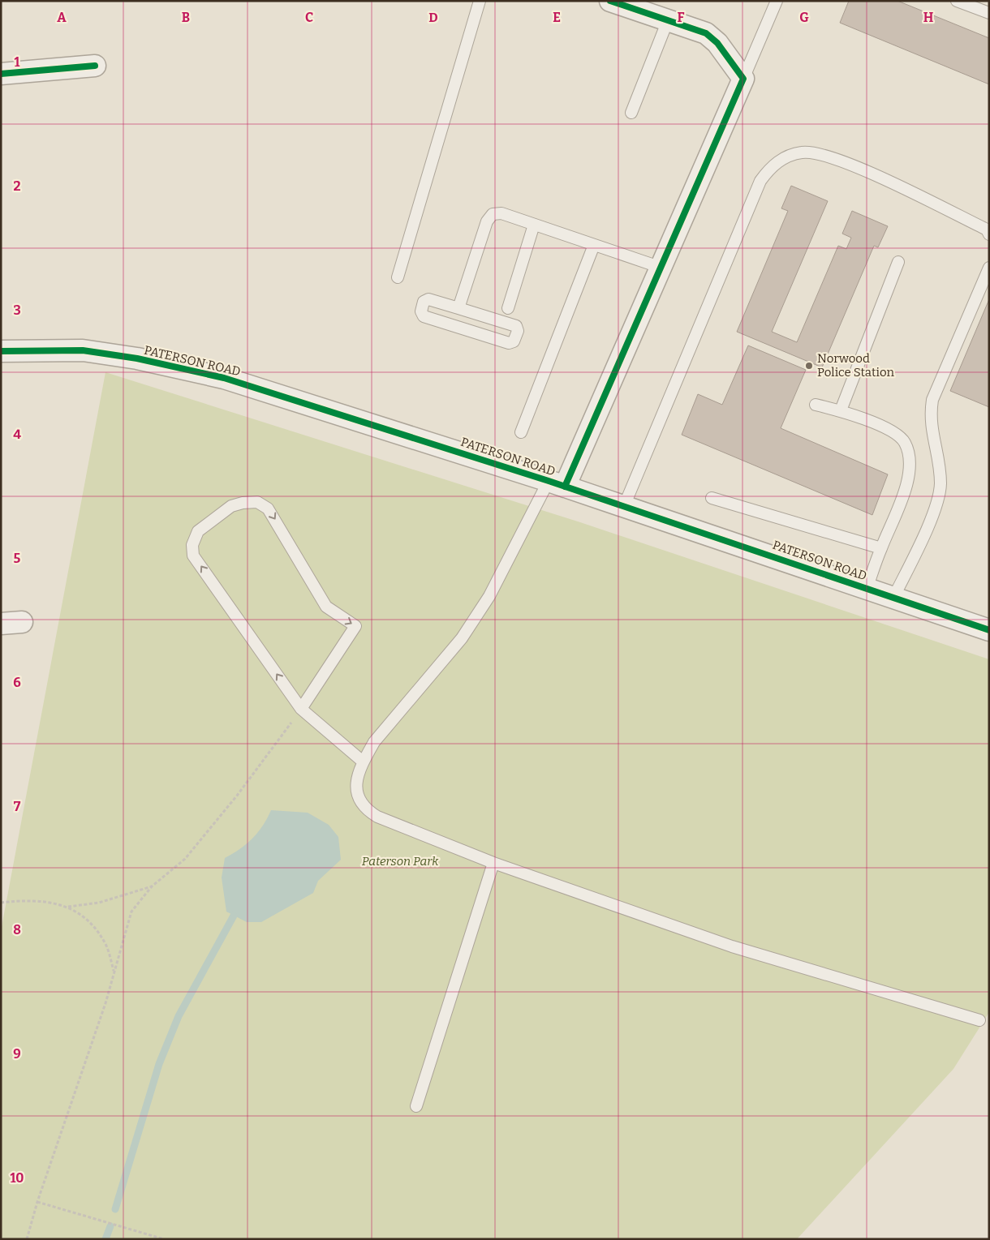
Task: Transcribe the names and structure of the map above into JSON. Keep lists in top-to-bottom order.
{
  "streets": {
    "street": ["PATERSON ROAD"]
  },
  "parks": ["Paterson Park"],
  "places": ["Norwood Police Station"],
  "grid": {
    "columns": [
      "A",
      "B",
      "C",
      "D",
      "E",
      "F",
      "G",
      "H"
    ],
    "rows": [
      "1",
      "2",
      "3",
      "4",
      "5",
      "6",
      "7",
      "8",
      "9",
      "10"
    ]
  }
}
